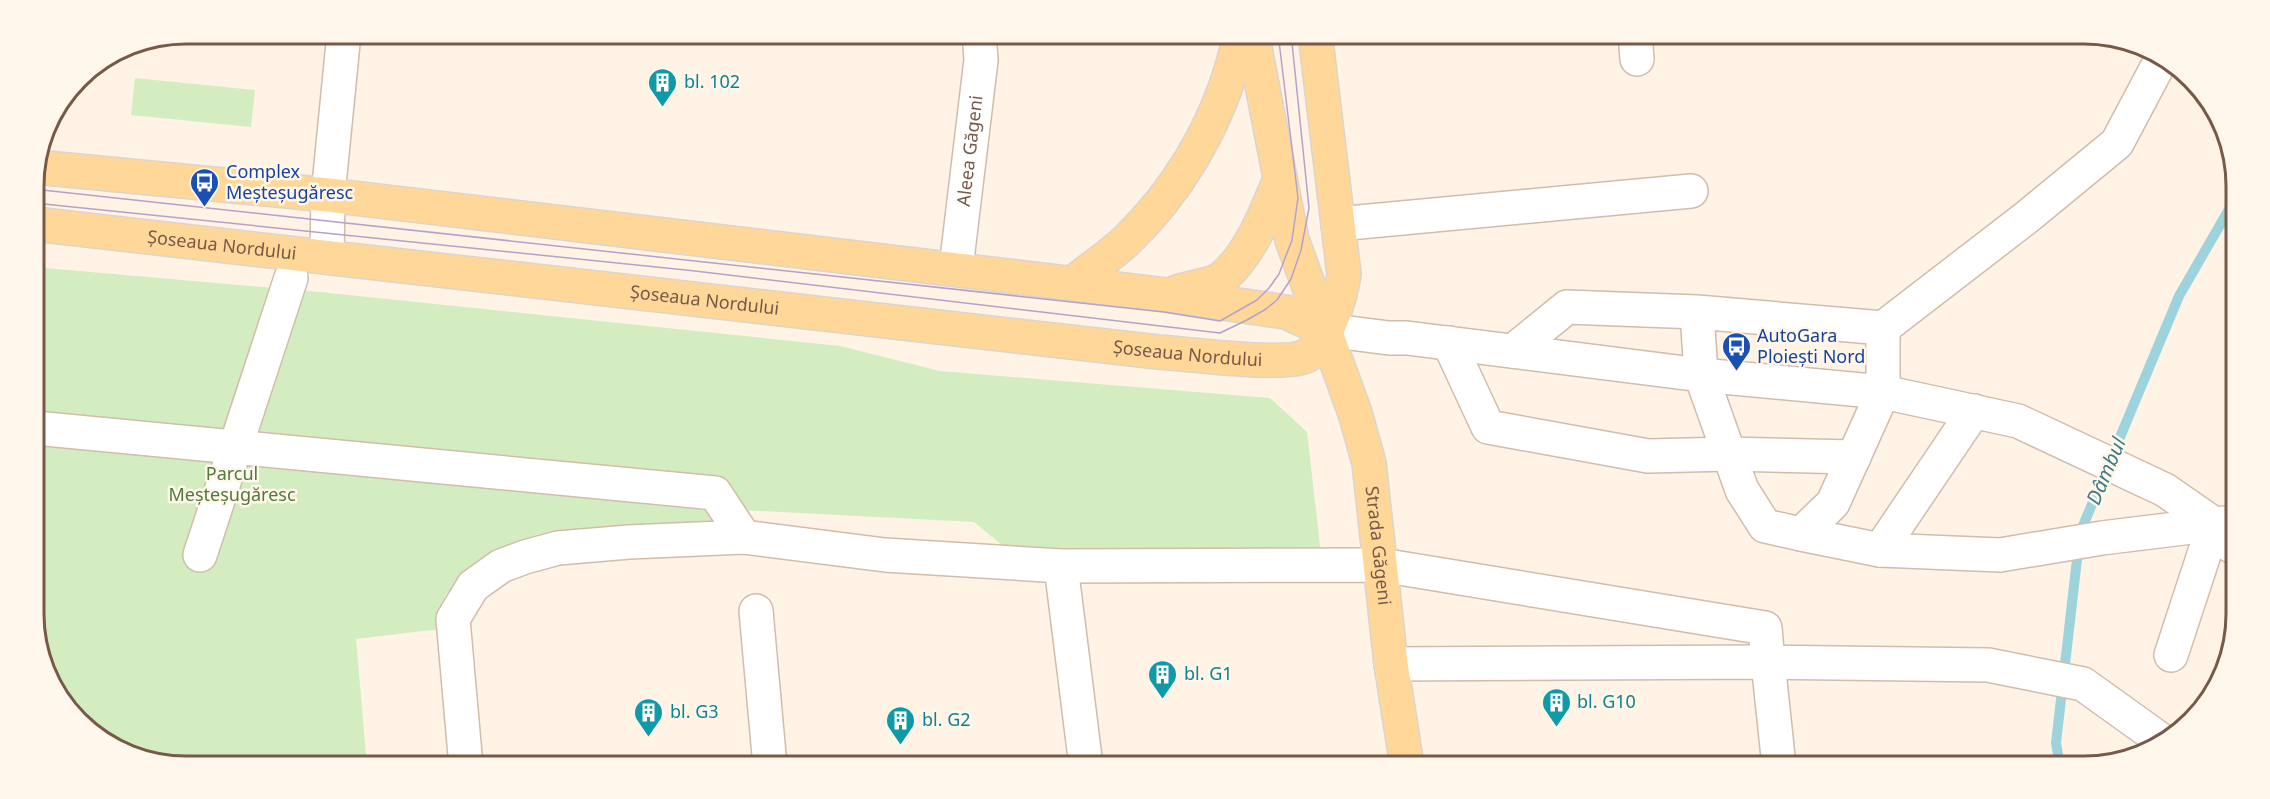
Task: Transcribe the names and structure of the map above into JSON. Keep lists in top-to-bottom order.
{
  "streets": {
    "main road": ["Șoseaua Nordului", "Strada Găgeni"],
    "street": ["Aleea Găgeni"]
  },
  "crossings": [
    ["Șoseaua Nordului", "Strada Găgeni"]
  ],
  "water": ["Dâmbul"],
  "parks": ["Parcul Meșteșugăresc"],
  "places": {
    "building": [
      "bl. 102",
      "bl. G1",
      "bl. G10",
      "bl. G3",
      "bl. G2"
    ],
    "bus stop": ["Complex Meșteșugăresc", "AutoGara Ploiești Nord"]
  }
}
